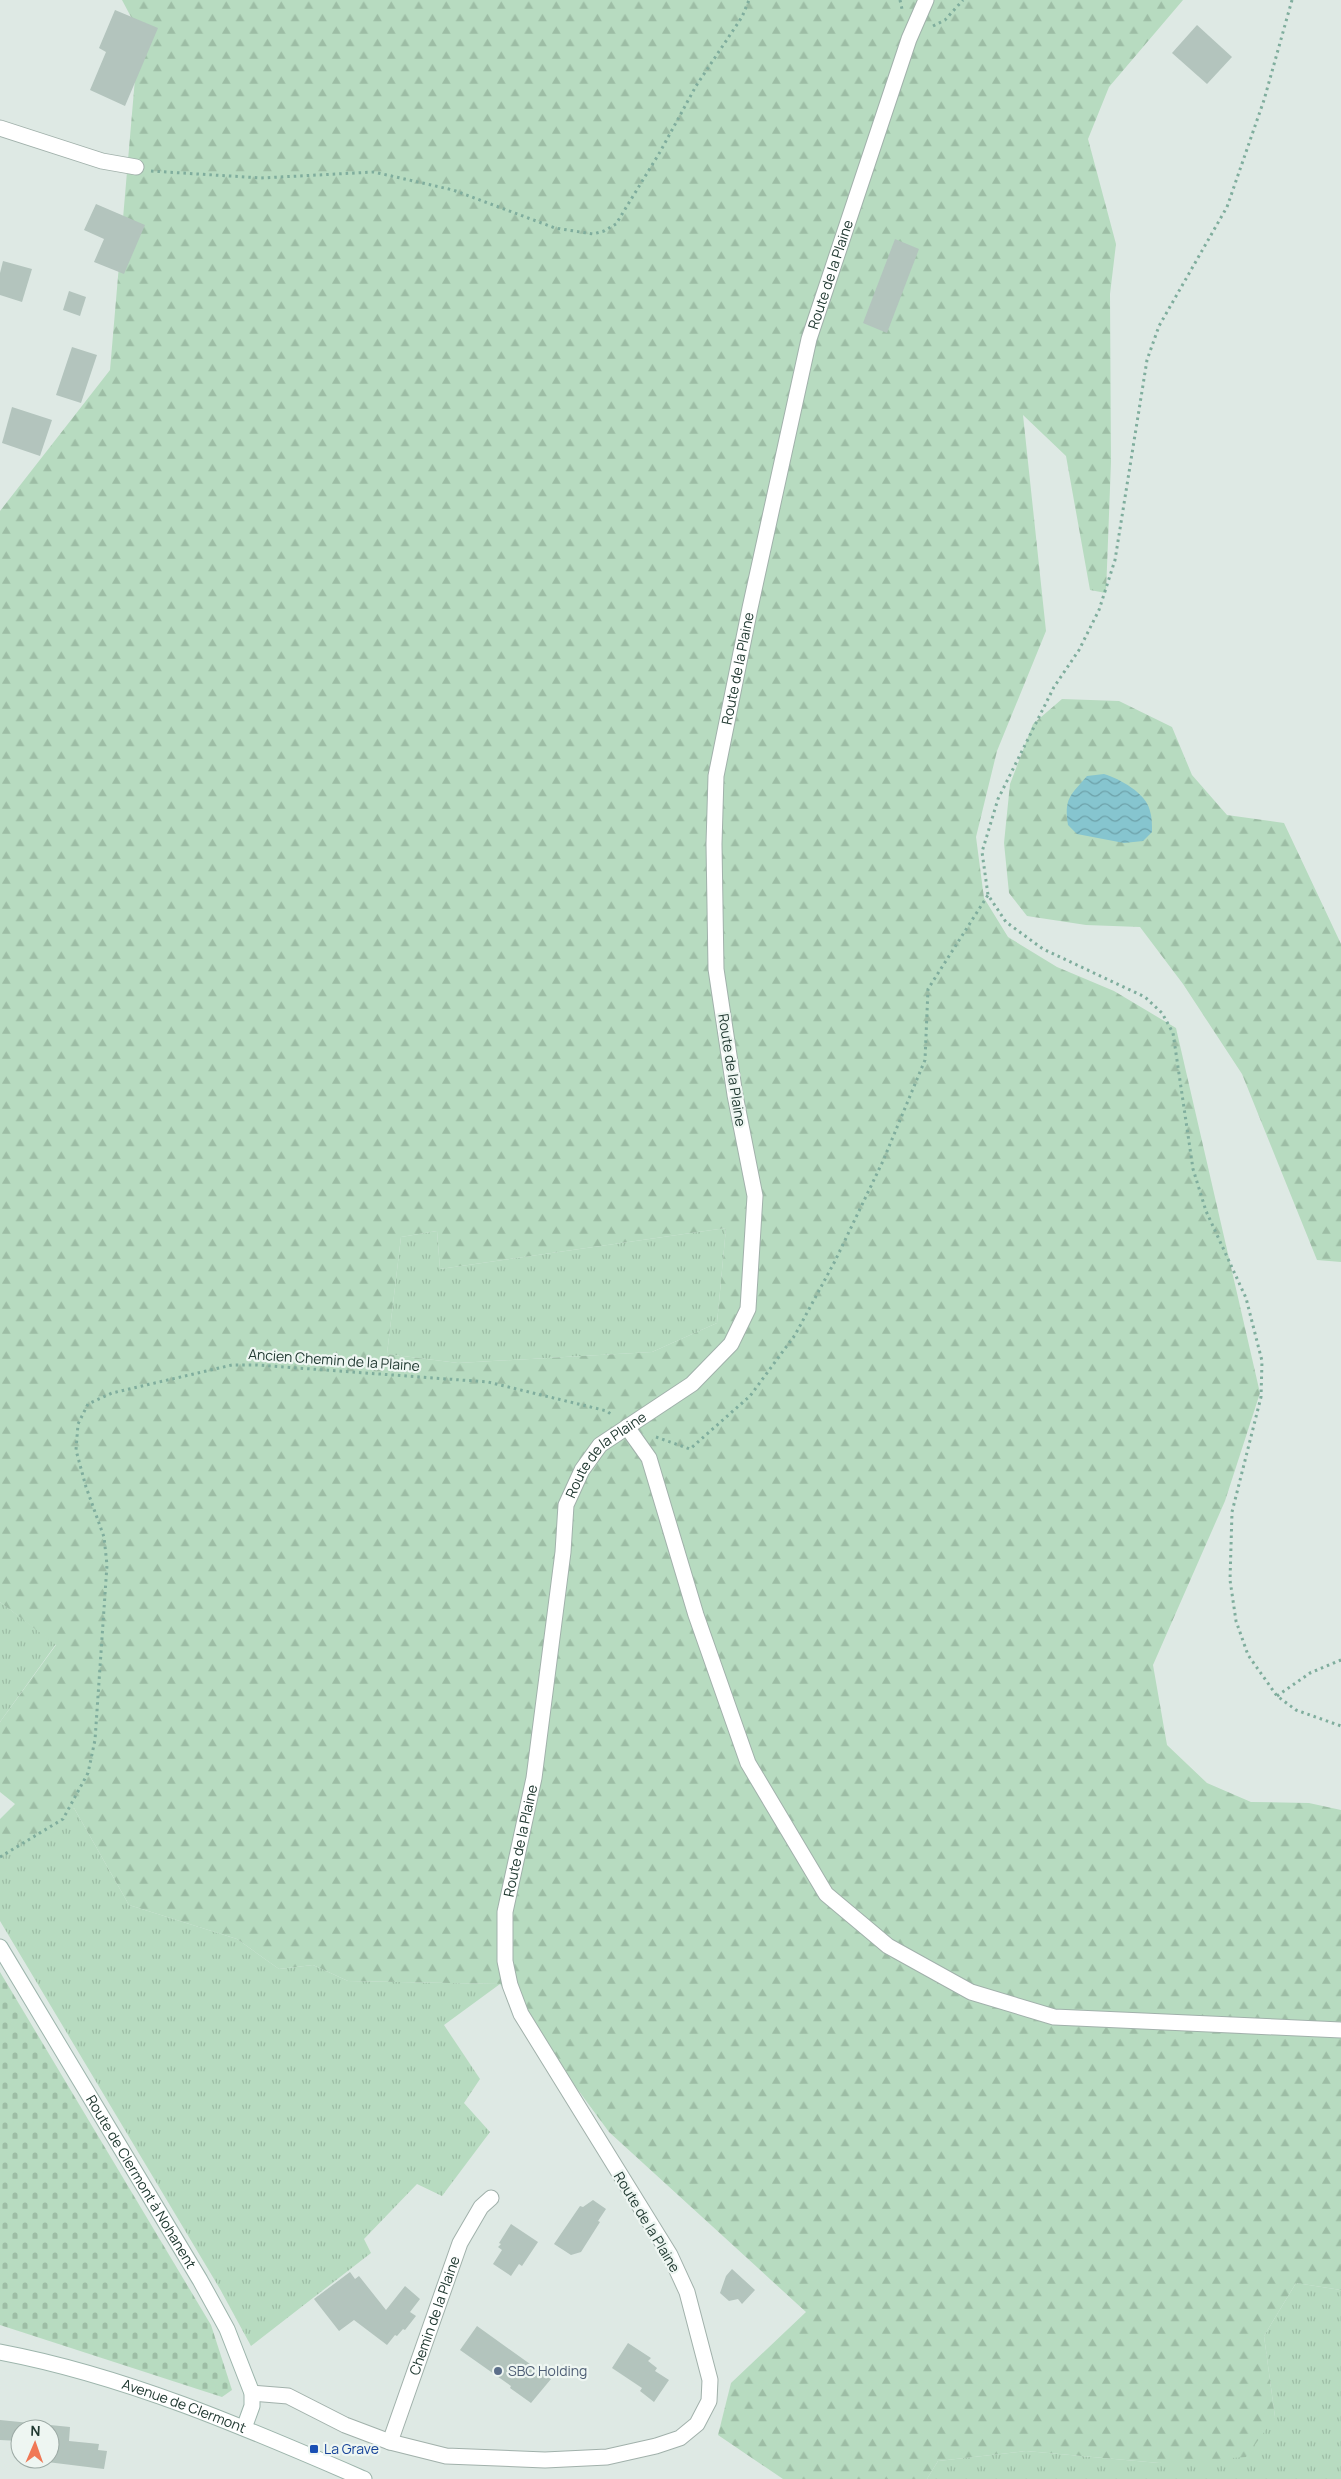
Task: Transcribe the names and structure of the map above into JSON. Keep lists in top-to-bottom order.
{
  "streets": {
    "street": [
      "Route de la Plaine",
      "Route de Clermont à Nohanent",
      "Chemin de la Plaine",
      "Avenue de Clermont"
    ],
    "path": ["Ancien Chemin de la Plaine"]
  },
  "crossings": [
    ["Route de la Plaine", "Ancien Chemin de la Plaine"],
    ["Route de la Plaine", "Route de Clermont à Nohanent"],
    ["Route de la Plaine", "Chemin de la Plaine"]
  ],
  "places": {
    "other": ["SBC Holding"],
    "transit": ["La Grave"]
  },
  "north": "top"
}
